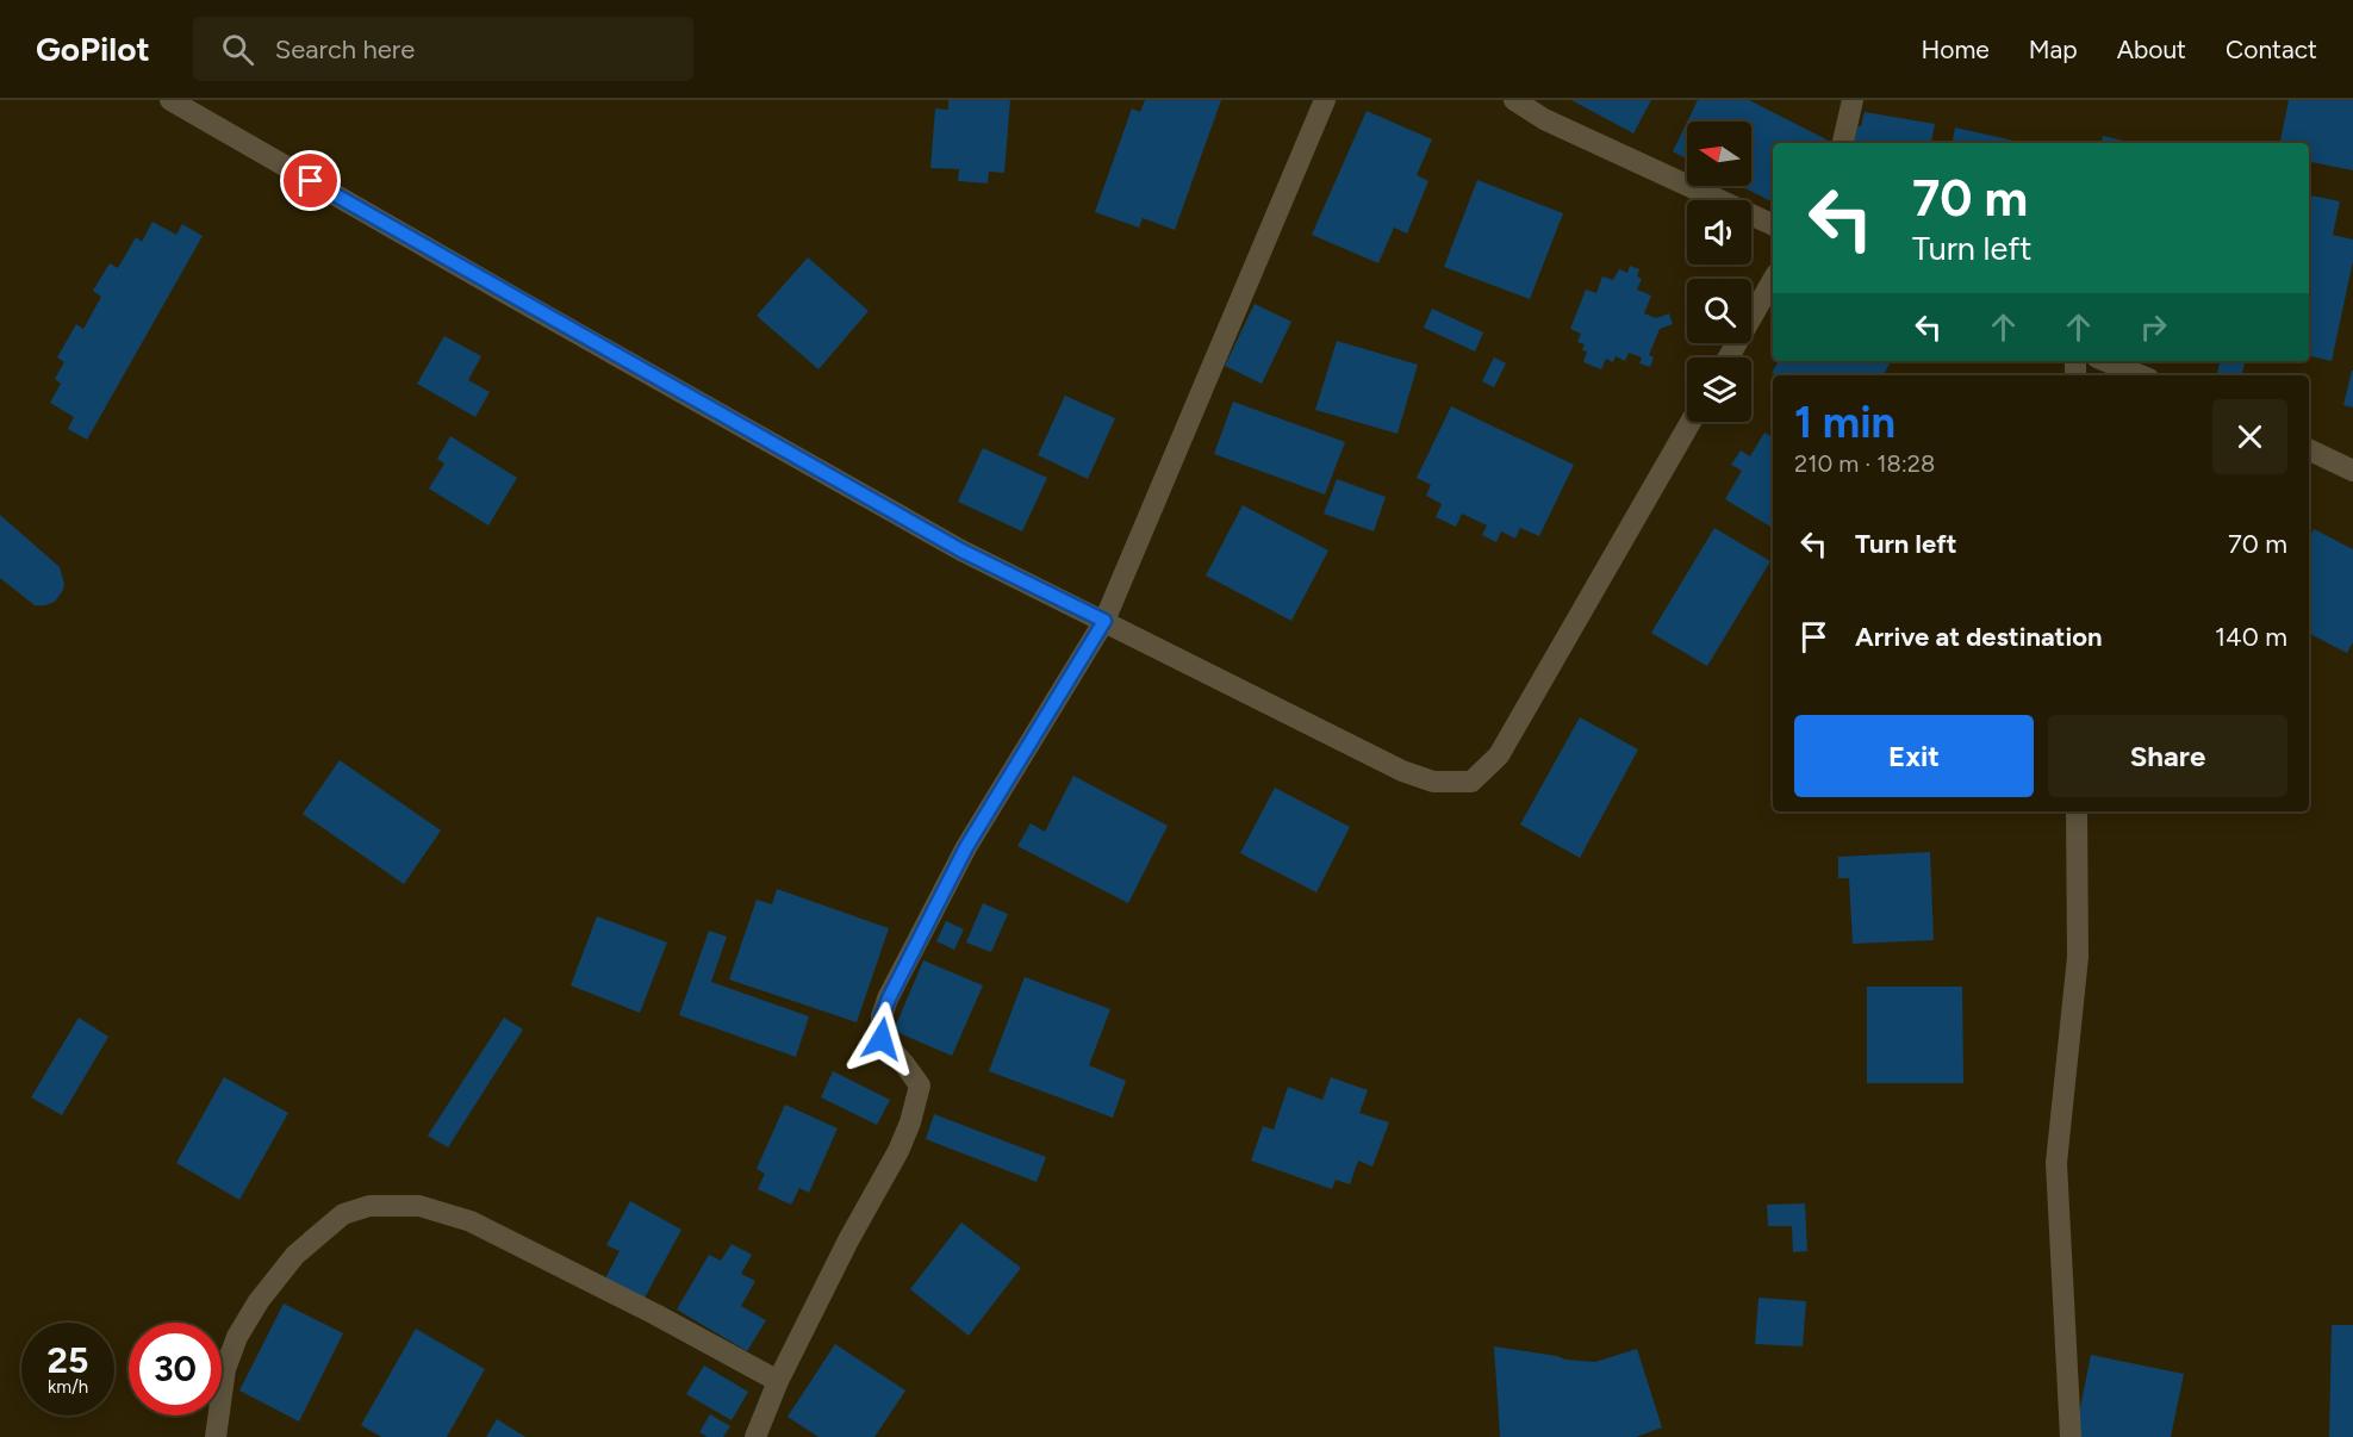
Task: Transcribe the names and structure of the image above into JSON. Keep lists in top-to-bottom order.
{
  "north": "left",
  "page": {
    "header": "GoPilot",
    "search": "Search here",
    "nav": [
      "Home",
      "Map",
      "About",
      "Contact"
    ],
    "turn": ["70 m", "Turn left"],
    "heading": ["1 min", "210 m · 18:28"],
    "list": [
      {
        "name": "Turn left",
        "value": "70 m"
      },
      {
        "name": "Arrive at destination",
        "value": "140 m"
      }
    ],
    "buttons": ["Exit", "Share"],
    "speed": "25 km/h",
    "limit": "30"
  }
}
